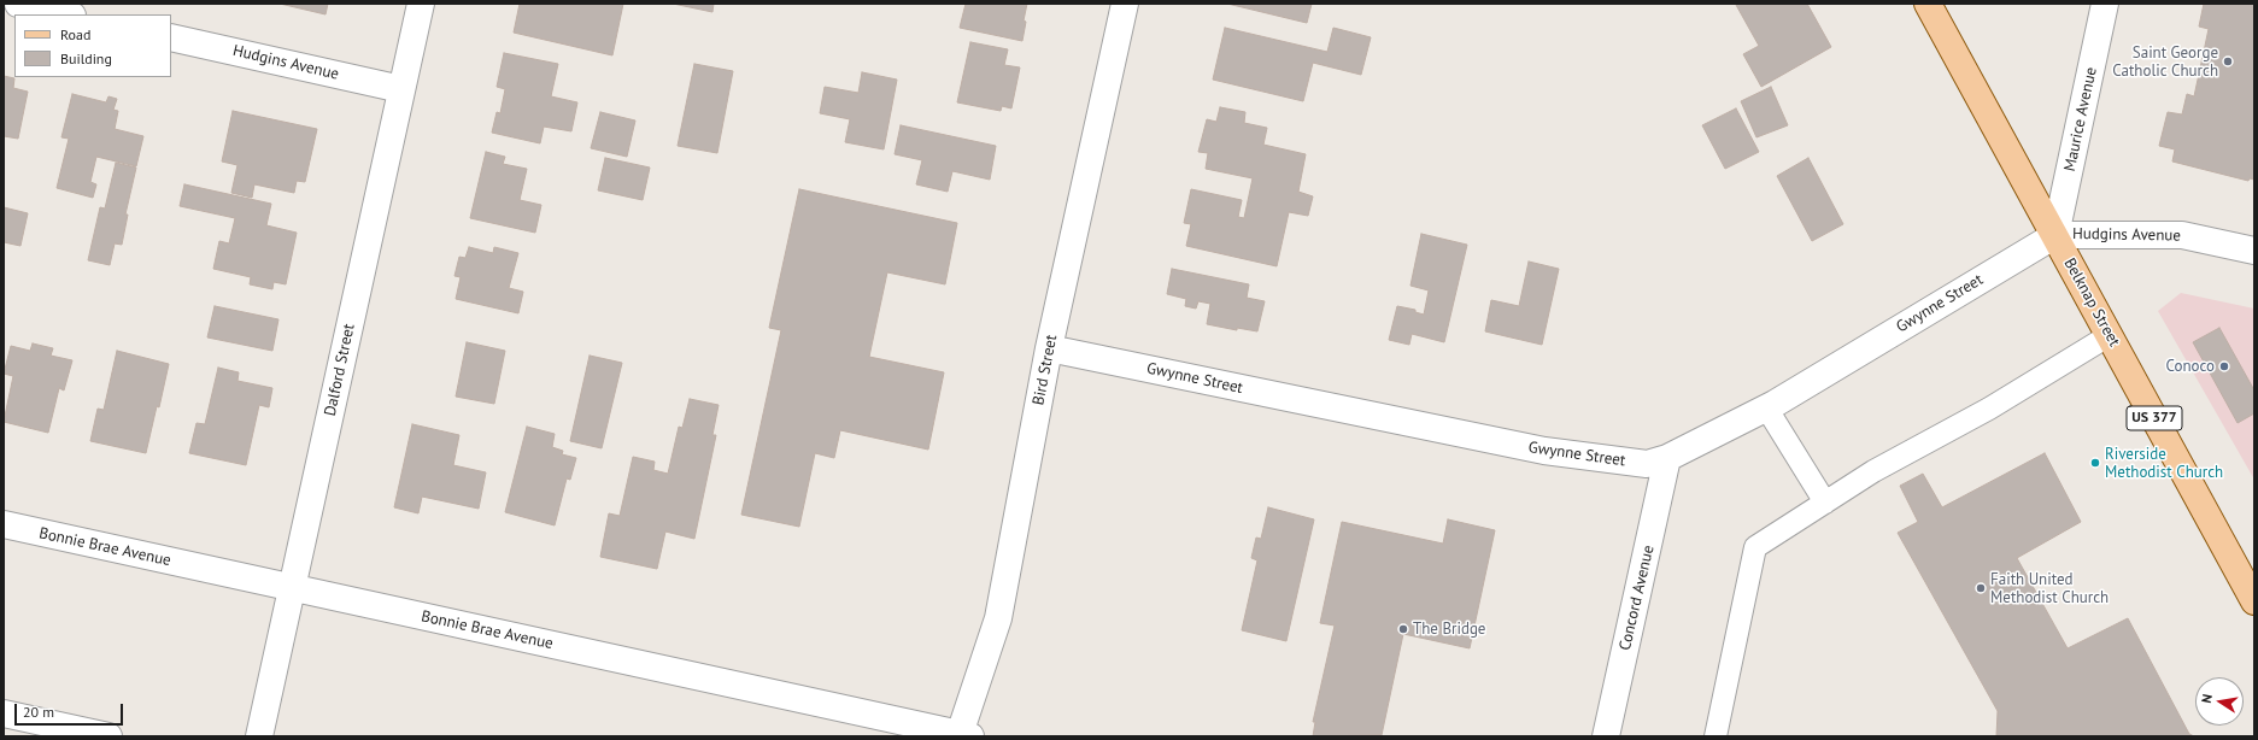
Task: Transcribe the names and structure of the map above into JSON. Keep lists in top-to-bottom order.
{
  "streets": {
    "main road": ["Belknap Street", "US 377"],
    "street": [
      "Hudgins Avenue",
      "Maurice Avenue",
      "Gwynne Street",
      "Dalford Street",
      "Bird Street",
      "Bonnie Brae Avenue",
      "Concord Avenue"
    ]
  },
  "crossings": [
    ["Hudgins Avenue", "Maurice Avenue"],
    ["Hudgins Avenue", "Belknap Street"],
    ["Hudgins Avenue", "Gwynne Street"],
    ["Hudgins Avenue", "Dalford Street"],
    ["Maurice Avenue", "Belknap Street"],
    ["Maurice Avenue", "Gwynne Street"],
    ["Belknap Street", "Gwynne Street"],
    ["Gwynne Street", "Bird Street"],
    ["Gwynne Street", "Concord Avenue"],
    ["Dalford Street", "Bonnie Brae Avenue"],
    ["Bird Street", "Bonnie Brae Avenue"]
  ],
  "places": [
    "Saint George Catholic Church",
    "Conoco",
    "Riverside Methodist Church",
    "Faith United Methodist Church",
    "The Bridge"
  ],
  "legend": ["Road", "Building"],
  "scale_bar": "20 m",
  "north": "left"
}
